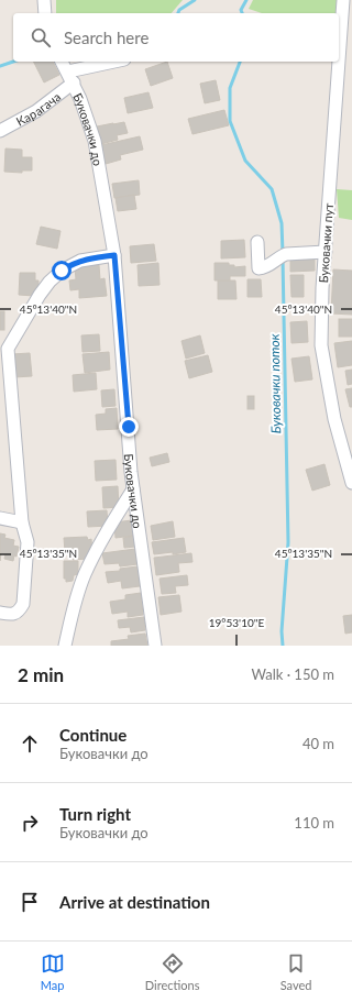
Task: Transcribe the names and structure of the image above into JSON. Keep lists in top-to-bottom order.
{
  "streets": {
    "street": ["Карагача", "Буковачки до", "Буковачки пут"]
  },
  "crossings": [
    ["Карагача", "Буковачки до"]
  ],
  "water": ["Буковачки поток"],
  "page": {
    "search": "Search here",
    "heading": ["2 min", "Walk · 150 m"],
    "list": [
      ["Continue", "Буковачки до", "40 m"],
      ["Turn right", "Буковачки до", "110 m"],
      "Arrive at destination"
    ],
    "nav": ["Map", "Directions", "Saved"]
  },
  "coordinates": ["45°13'40\"N", "45°13'35\"N", "19°53'10\"E"]
}
